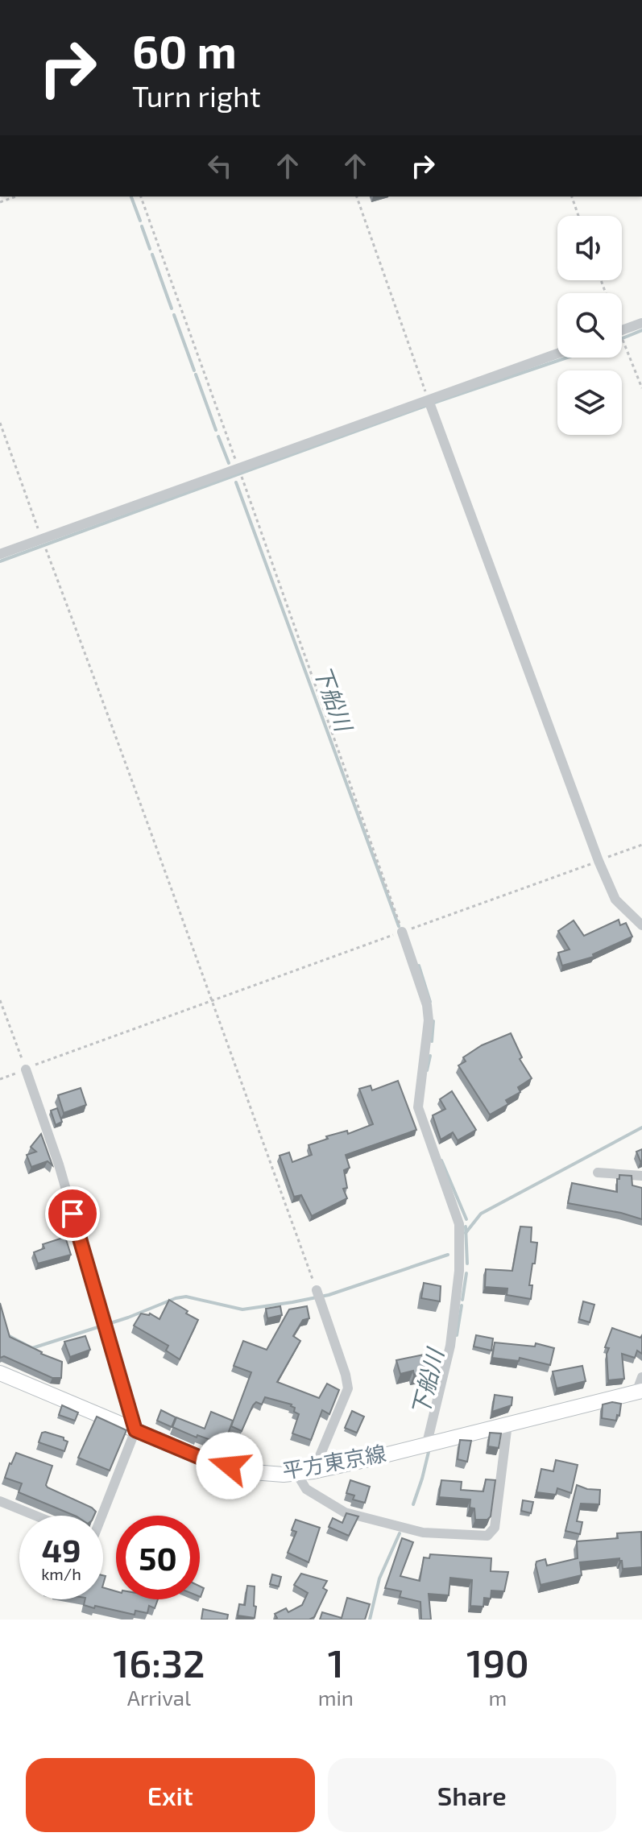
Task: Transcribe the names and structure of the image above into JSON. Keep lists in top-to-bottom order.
{
  "streets": {
    "main road": ["平方東京線"]
  },
  "water": ["下船川"],
  "page": {
    "turn": ["60 m", "Turn right"],
    "speed": "49 km/h",
    "limit": "50",
    "eta": [
      "16:32",
      "Arrival",
      "1",
      "min",
      "190",
      "m"
    ],
    "buttons": ["Exit", "Share"]
  }
}
